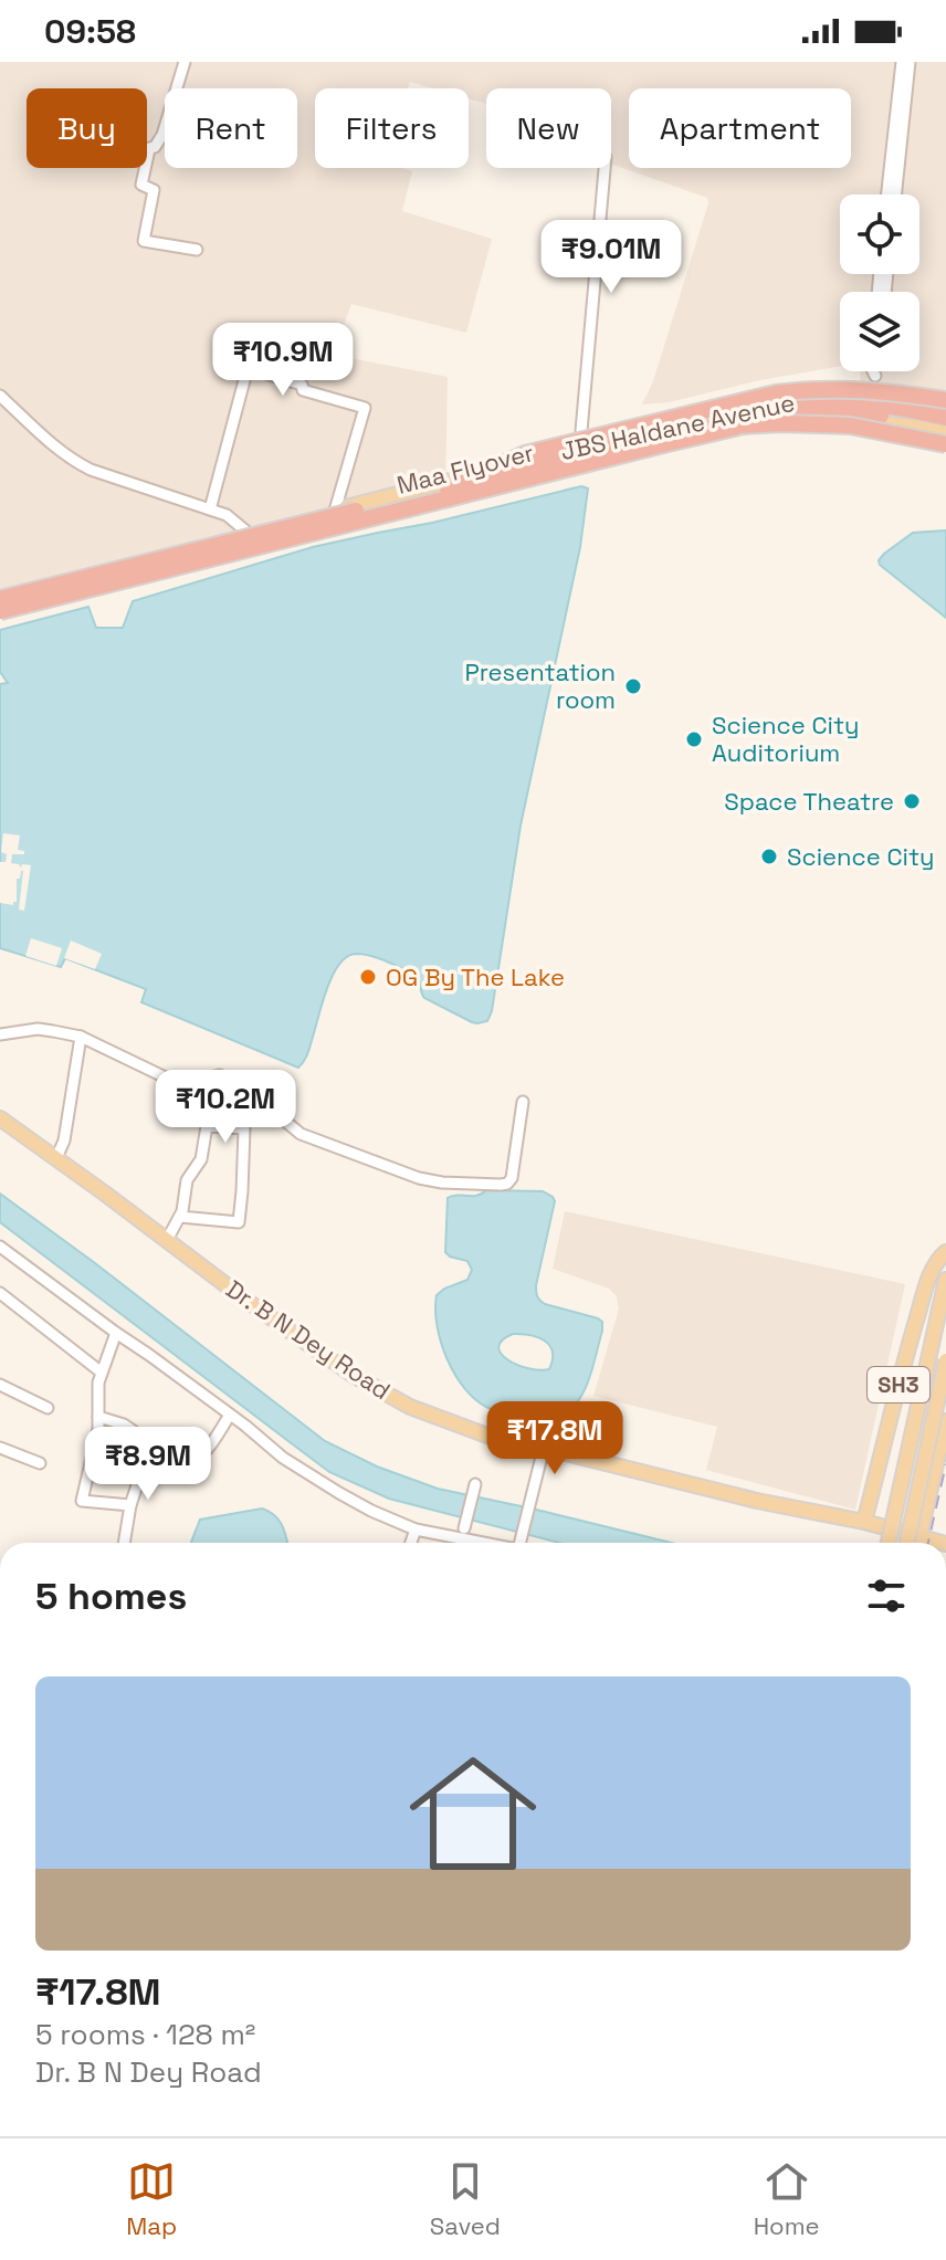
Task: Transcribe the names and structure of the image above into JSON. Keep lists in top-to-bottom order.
{
  "streets": {
    "highway": ["Maa Flyover"],
    "main road": ["JBS Haldane Avenue", "Dr. B N Dey Road", "SH3"]
  },
  "crossings": [
    ["JBS Haldane Avenue", "Maa Flyover"],
    ["Dr. B N Dey Road", "SH3"]
  ],
  "places": [
    "Presentation room",
    "Science City Auditorium",
    "Space Theatre",
    "Science City",
    "OG By The Lake"
  ],
  "page": {
    "status": "09:58",
    "chip": [
      "Buy",
      "Rent",
      "Filters",
      "New",
      "Apartment"
    ],
    "price": [
      "₹9.01M",
      "₹10.9M",
      "₹10.2M",
      "₹17.8M",
      "₹8.9M"
    ],
    "heading": "5 homes",
    "list": [
      {
        "name": "₹17.8M",
        "note": "5 rooms · 128 m² · Dr. B N Dey Road"
      }
    ],
    "tabs": ["Map", "Saved", "Home"]
  }
}
